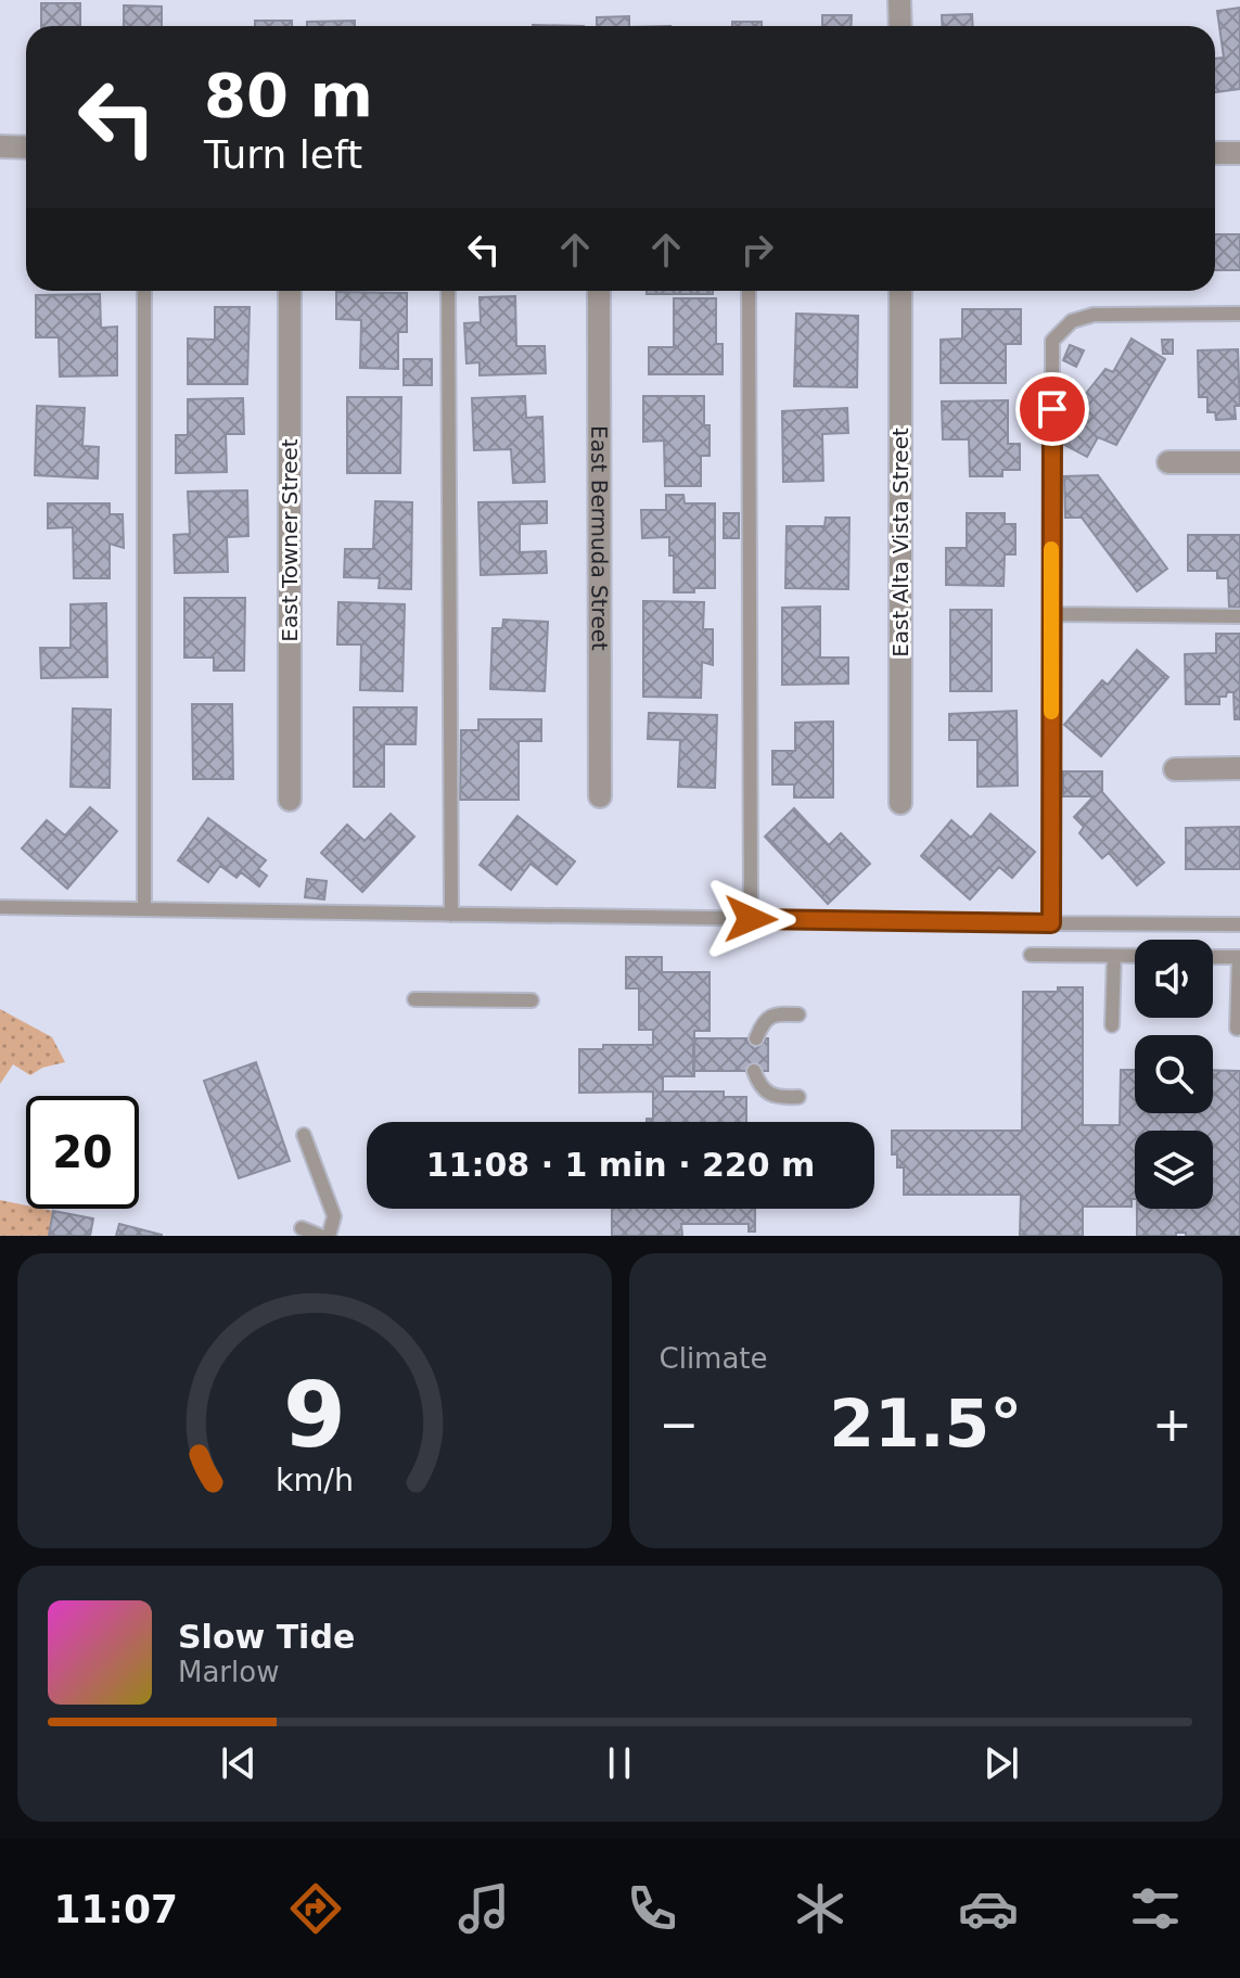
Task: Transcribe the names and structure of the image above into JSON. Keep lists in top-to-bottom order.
{
  "streets": {
    "street": ["East Bermuda Street", "East Towner Street", "East Alta Vista Street"]
  },
  "page": {
    "turn": ["80 m", "Turn left"],
    "limit": "20",
    "trip": "11:08 · 1 min · 220 m",
    "tile": "Climate",
    "heat": ["−", "21.5°", "+"],
    "song": ["Slow Tide", "Marlow"],
    "tabs": "11:07",
    "gauge": ["9", "km/h"]
  }
}
